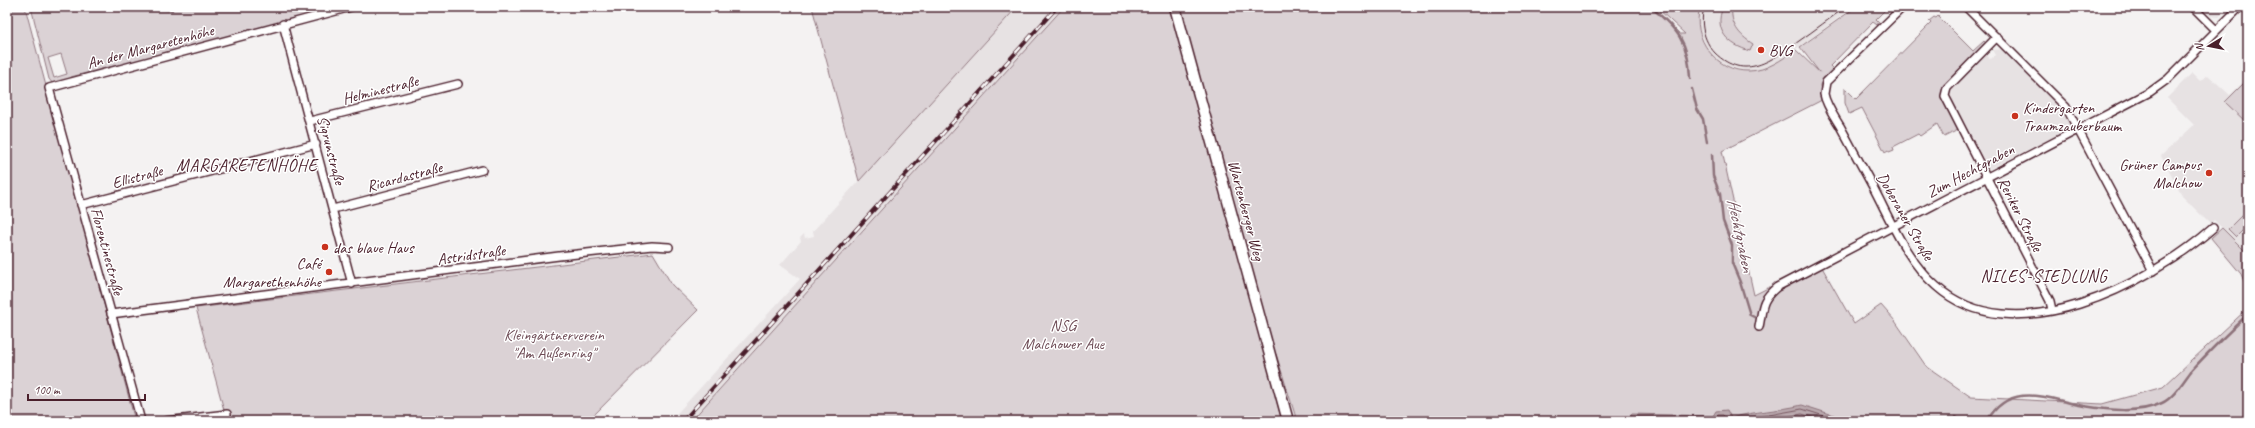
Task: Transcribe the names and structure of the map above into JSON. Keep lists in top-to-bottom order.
{
  "streets": {
    "main road": ["Wartenberger Weg"],
    "street": [
      "An der Margaretenhöhe",
      "Helminestraße",
      "Sigrunstraße",
      "Zum Hechtgraben",
      "Ellistraße",
      "Ricardastraße",
      "Reriker Straße",
      "Doberaner Straße",
      "Florentinestraße",
      "Astridstraße"
    ]
  },
  "crossings": [
    ["An der Margaretenhöhe", "Sigrunstraße"],
    ["An der Margaretenhöhe", "Florentinestraße"],
    ["Helminestraße", "Sigrunstraße"],
    ["Sigrunstraße", "Ellistraße"],
    ["Sigrunstraße", "Ricardastraße"],
    ["Sigrunstraße", "Astridstraße"],
    ["Zum Hechtgraben", "Reriker Straße"],
    ["Zum Hechtgraben", "Doberaner Straße"],
    ["Ellistraße", "Florentinestraße"],
    ["Reriker Straße", "Doberaner Straße"],
    ["Florentinestraße", "Astridstraße"]
  ],
  "districts": ["MARGARETENHÖHE", "NILES-SIEDLUNG"],
  "water": ["Hechtgraben"],
  "parks": ["NSG Malchower Aue", "Kleingärtnerverein \"Am Außenring\""],
  "places": [
    "BVG",
    "Kindergarten Traumzauberbaum",
    "Grüner Campus Malchow",
    "das blaue Haus",
    "Café Margarethenhöhe"
  ],
  "scale_bar": "100 m",
  "north": "left"
}
